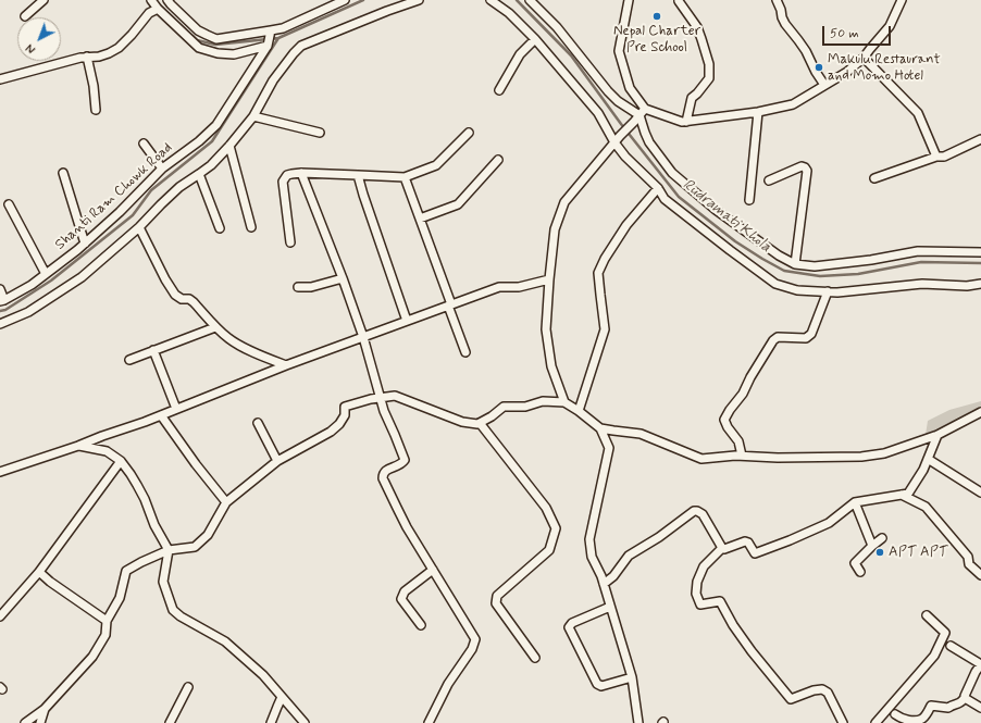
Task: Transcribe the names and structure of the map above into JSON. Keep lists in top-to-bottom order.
{
  "streets": {
    "street": ["Shanti Ram Chowk Road"]
  },
  "water": ["Rudramati Khola"],
  "places": ["Nepal Charter Pre School", "Makulu Restaurant and Momo Hotel", "APT APT"],
  "scale_bar": "50 m",
  "north": "bottom left"
}
